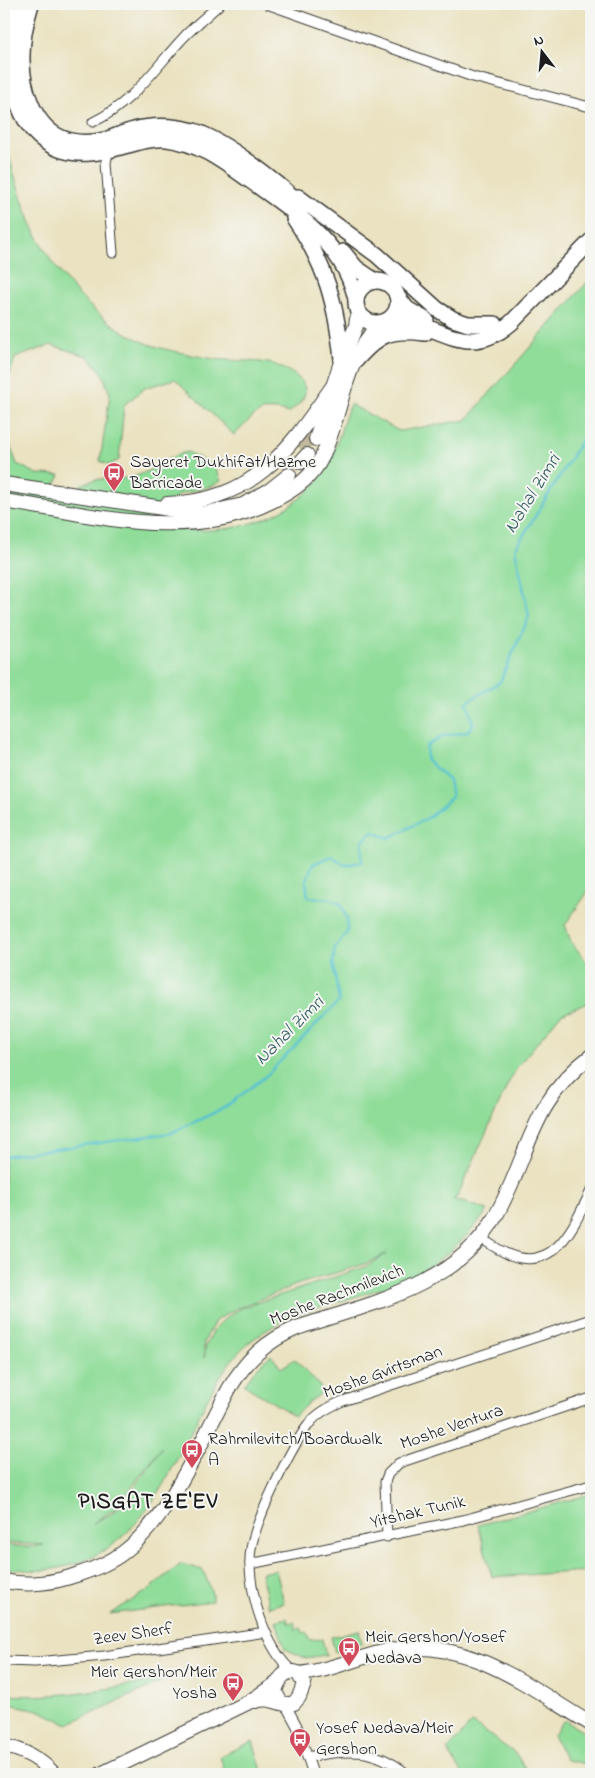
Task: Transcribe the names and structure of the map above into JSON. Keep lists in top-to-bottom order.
{
  "streets": {
    "street": [
      "Moshe Rachmilevich",
      "Moshe Gvirtsman",
      "Moshe Ventura",
      "Yitshak Tunik",
      "Zeev Sherf"
    ]
  },
  "crossings": [
    ["Moshe Gvirtsman", "Yitshak Tunik"],
    ["Moshe Gvirtsman", "Zeev Sherf"],
    ["Moshe Ventura", "Yitshak Tunik"]
  ],
  "districts": ["PISGAT ZE'EV"],
  "water": ["Nahal Zimri"],
  "places": {
    "bus stop": [
      "Sayeret Dukhifat/Hazme Barricade",
      "Rahmilevitch/Boardwalk A",
      "Meir Gershon/Yosef Nedava",
      "Meir Gershon/Meir Yosha",
      "Yosef Nedava/Meir Gershon"
    ]
  },
  "north": "top"
}
